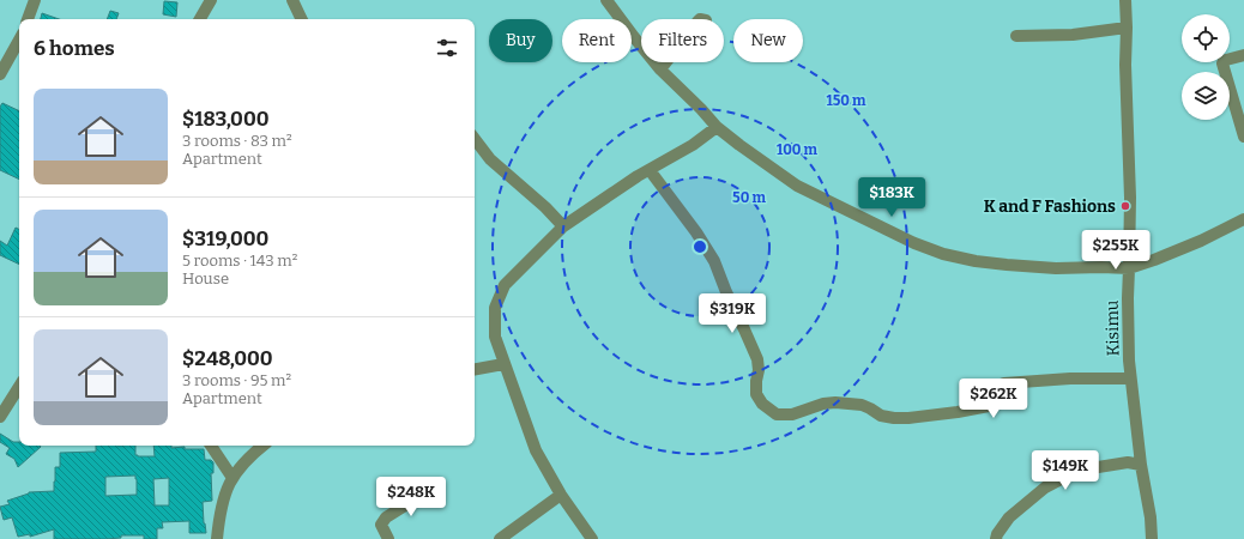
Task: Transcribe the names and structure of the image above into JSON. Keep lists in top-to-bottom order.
{
  "streets": {
    "street": ["Kisimu"]
  },
  "places": ["K and F Fashions"],
  "page": {
    "chip": [
      "Buy",
      "Rent",
      "Filters",
      "New"
    ],
    "heading": "6 homes",
    "list": [
      {
        "name": "$183,000",
        "note": "3 rooms · 83 m² · Apartment"
      },
      {
        "name": "$319,000",
        "note": "5 rooms · 143 m² · House"
      },
      {
        "name": "$248,000",
        "note": "3 rooms · 95 m² · Apartment"
      }
    ],
    "price": [
      "$183K",
      "$255K",
      "$319K",
      "$262K",
      "$149K",
      "$248K"
    ]
  },
  "rings": ["150 m", "100 m", "50 m"]
}
